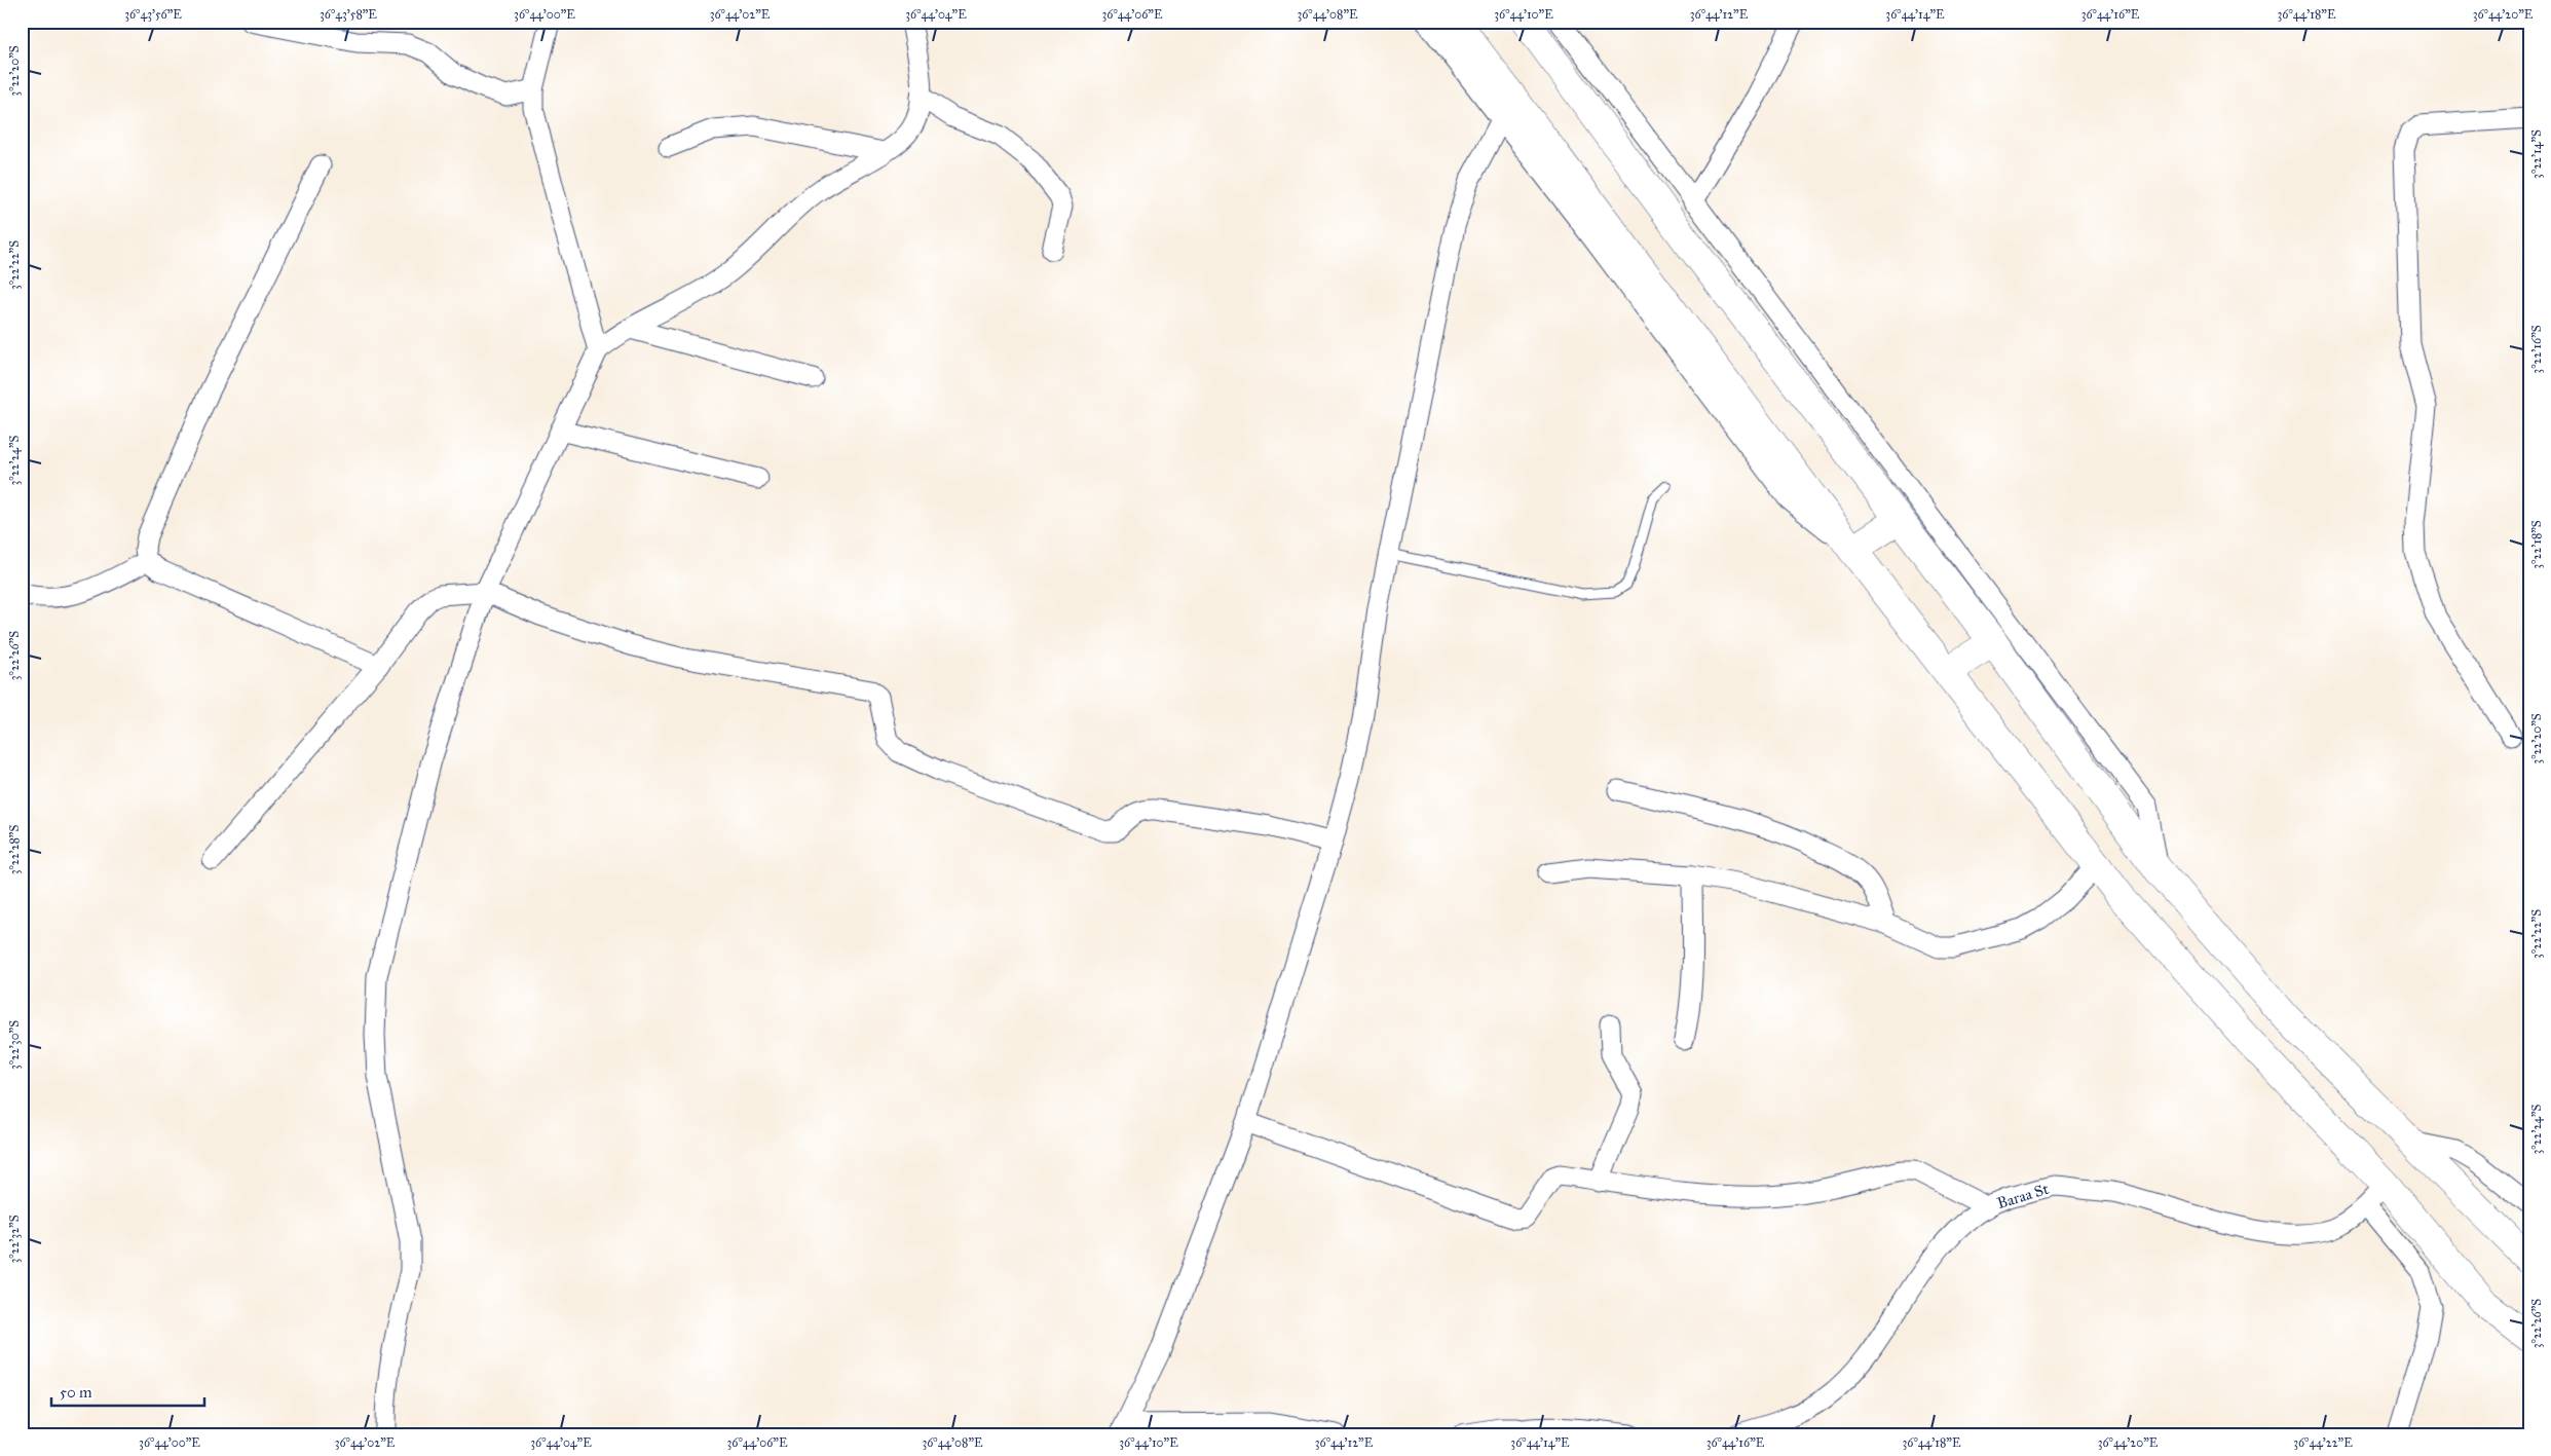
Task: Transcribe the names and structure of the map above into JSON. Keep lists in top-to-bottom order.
{
  "streets": {
    "street": ["Baraa St"]
  },
  "scale_bar": "50 m",
  "coordinates": [
    "36°43'56\"E",
    "36°43'58\"E",
    "36°44'00\"E",
    "36°44'02\"E",
    "36°44'04\"E",
    "36°44'06\"E",
    "36°44'08\"E",
    "36°44'10\"E",
    "36°44'12\"E",
    "36°44'14\"E",
    "36°44'16\"E",
    "36°44'18\"E",
    "36°44'20\"E",
    "3°22'20\"S",
    "3°22'14\"S",
    "3°22'22\"S",
    "3°22'16\"S",
    "3°22'24\"S",
    "3°22'18\"S",
    "3°22'26\"S",
    "3°22'28\"S",
    "3°22'30\"S",
    "3°22'32\"S",
    "36°44'22\"E"
  ]
}
